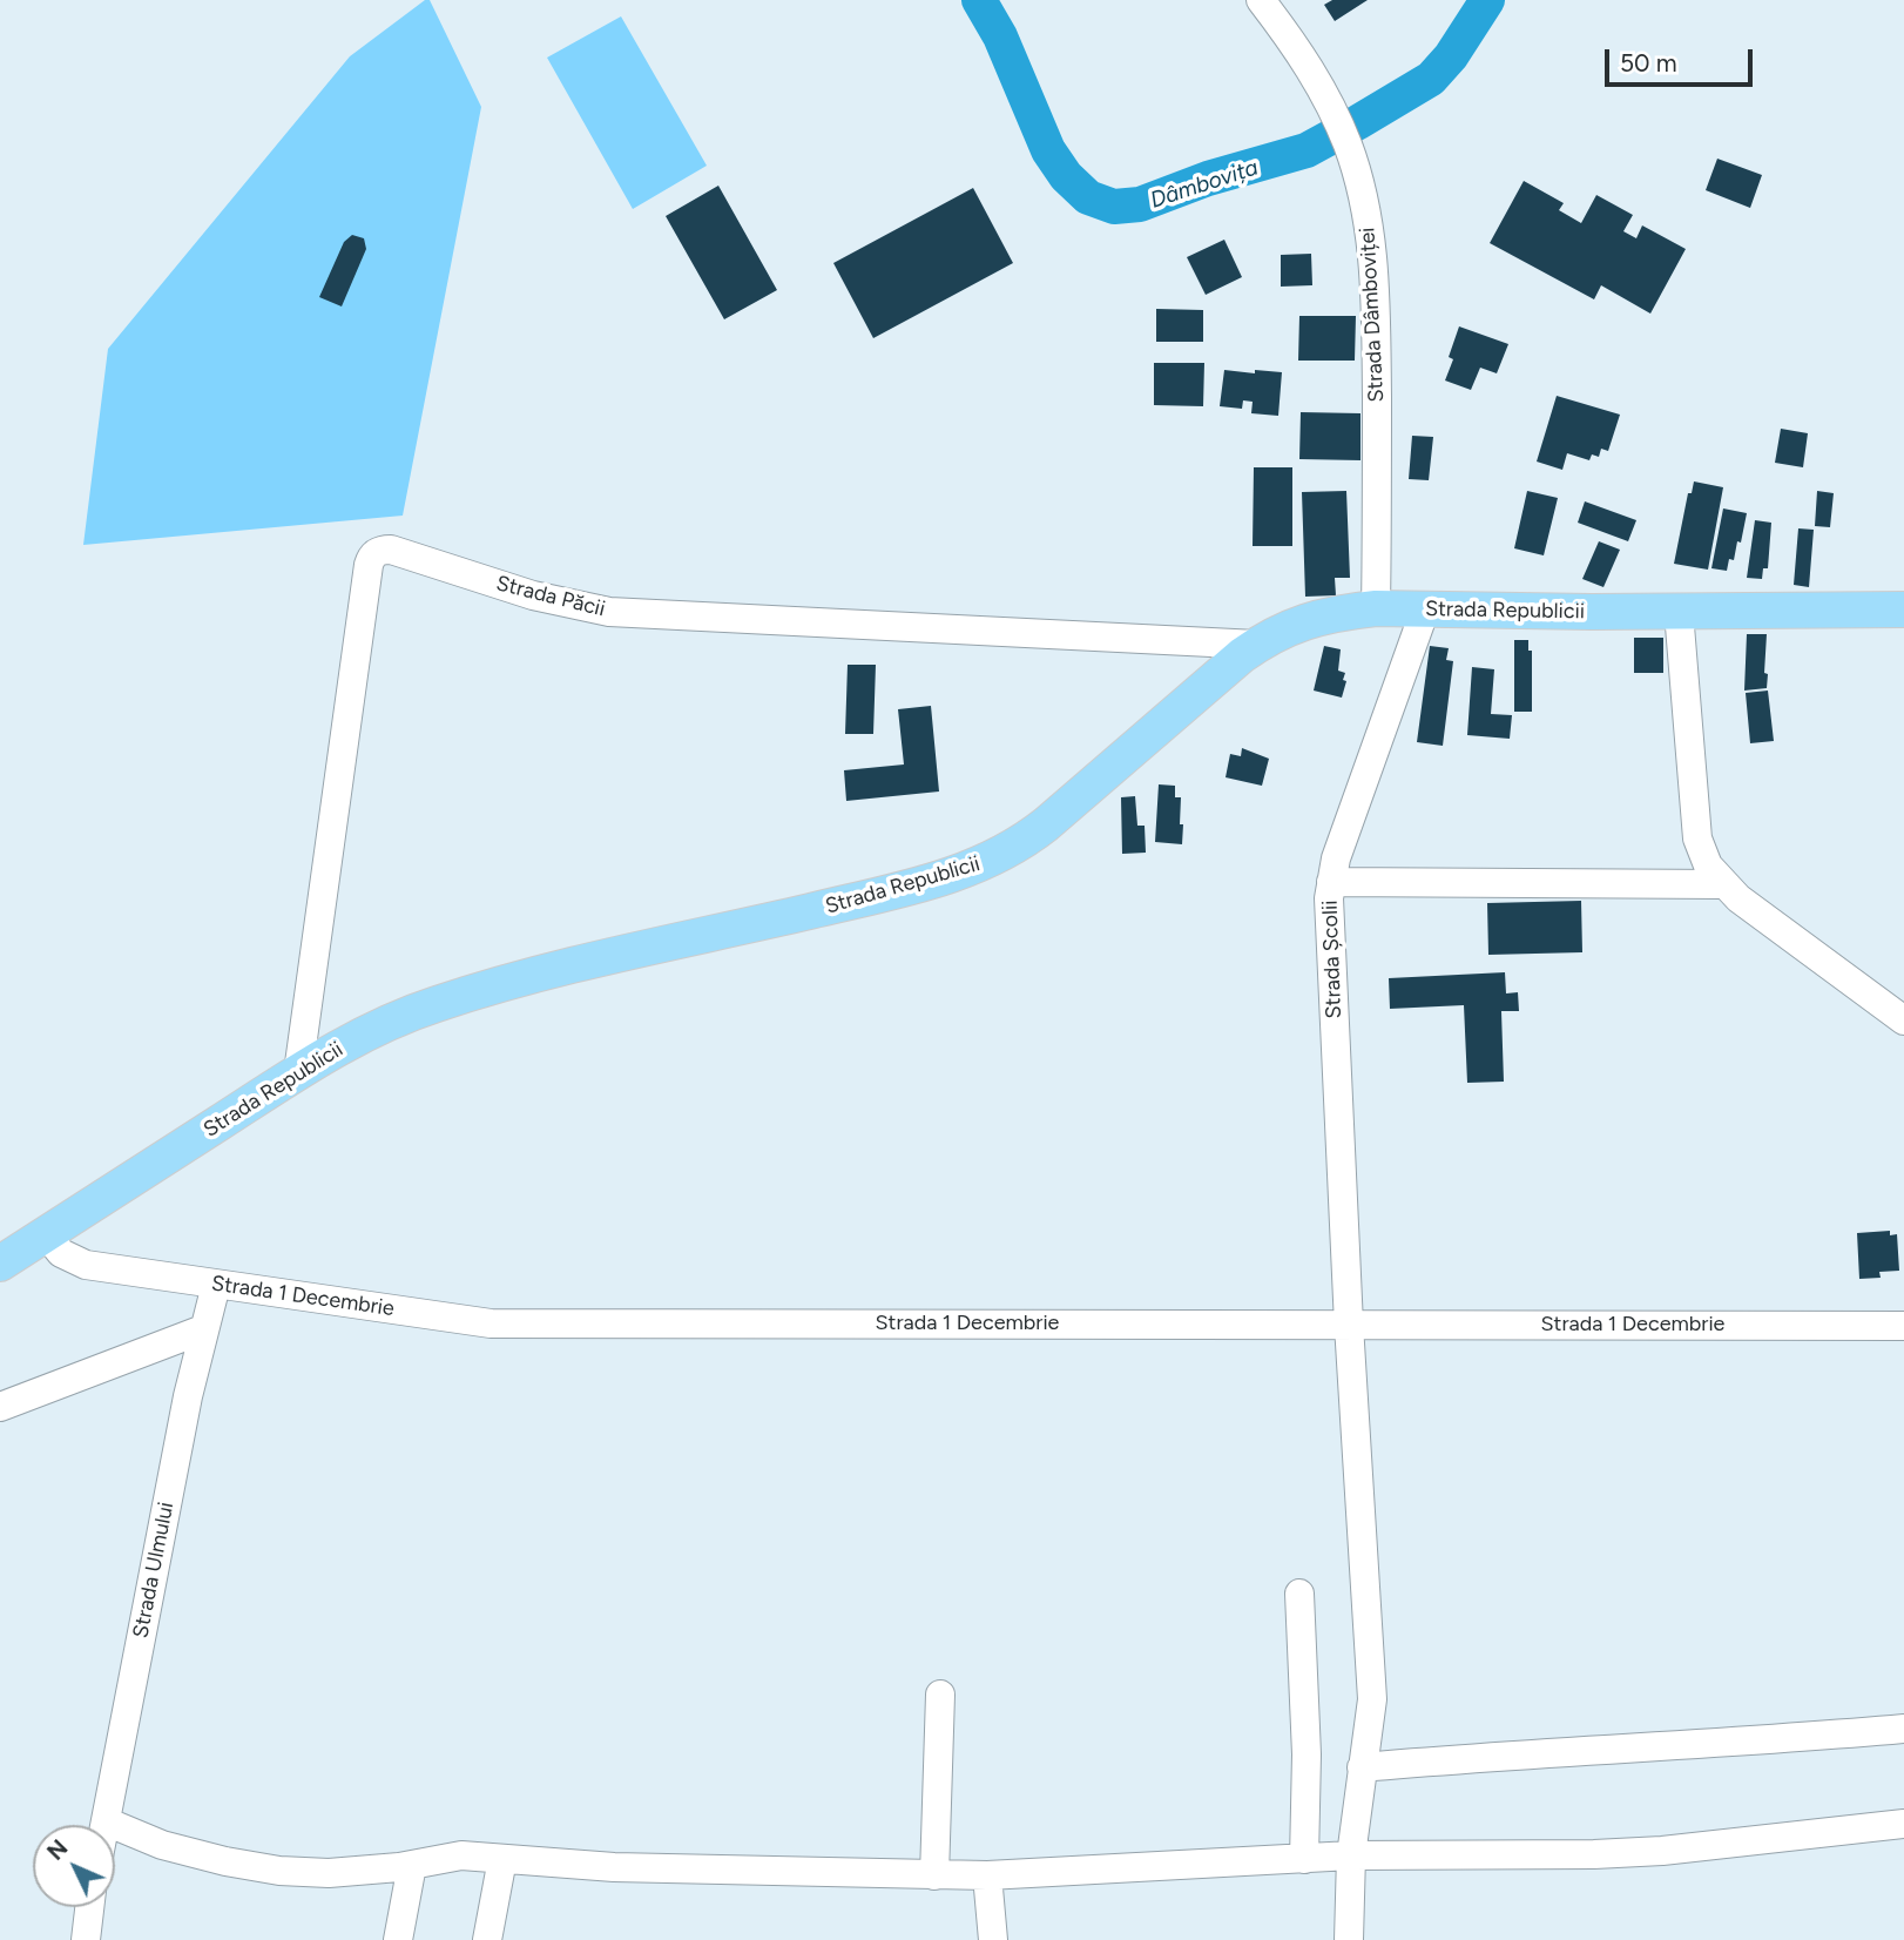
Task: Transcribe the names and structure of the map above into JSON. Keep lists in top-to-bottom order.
{
  "streets": {
    "main road": ["Strada Republicii"],
    "street": [
      "Strada Dâmboviței",
      "Strada Păcii",
      "Strada Școlii",
      "Strada 1 Decembrie",
      "Strada Ulmului"
    ]
  },
  "crossings": [
    ["Strada Dâmboviței", "Strada Republicii"],
    ["Strada Păcii", "Strada Republicii"],
    ["Strada Republicii", "Strada Școlii"],
    ["Strada Republicii", "Strada 1 Decembrie"],
    ["Strada Școlii", "Strada 1 Decembrie"],
    ["Strada 1 Decembrie", "Strada Ulmului"]
  ],
  "water": ["Dâmbovița"],
  "scale_bar": "50 m",
  "north": "top left"
}
